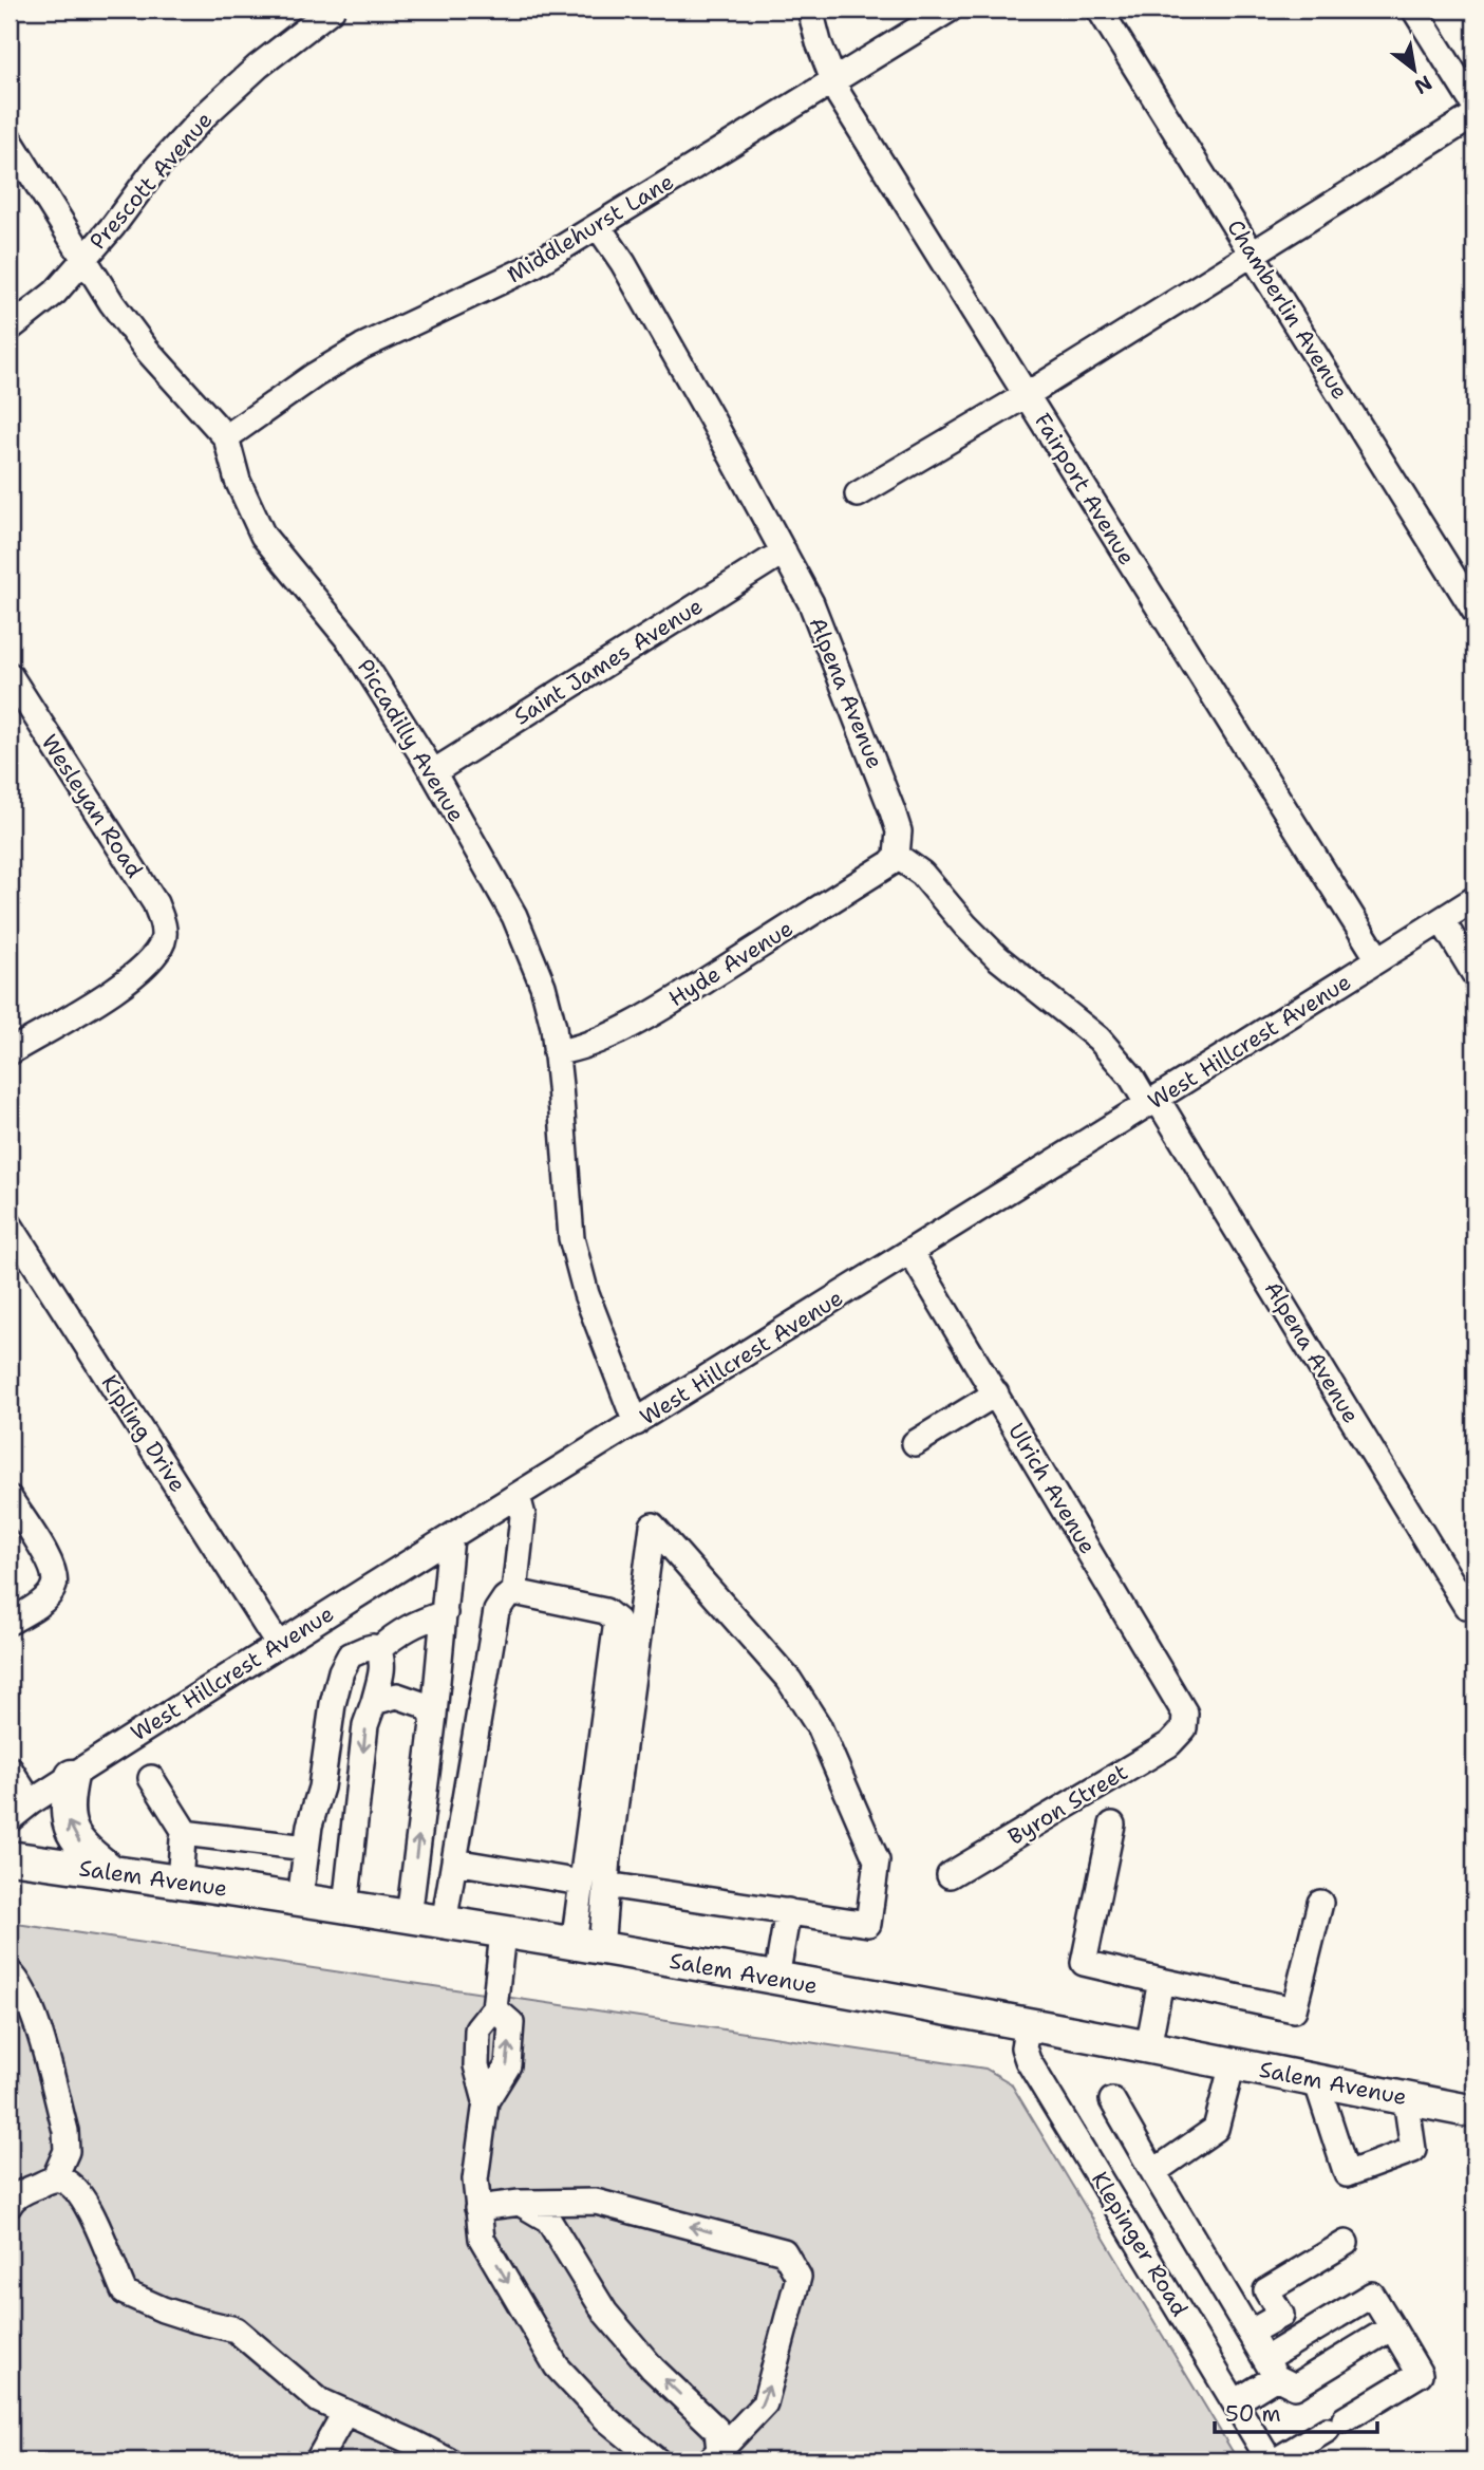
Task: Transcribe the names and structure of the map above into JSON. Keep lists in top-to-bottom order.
{
  "streets": {
    "main road": ["Salem Avenue"],
    "street": [
      "Prescott Avenue",
      "Middlehurst Lane",
      "Chamberlin Avenue",
      "Fairport Avenue",
      "Saint James Avenue",
      "Alpena Avenue",
      "Piccadilly Avenue",
      "Wesleyan Road",
      "Hyde Avenue",
      "West Hillcrest Avenue",
      "Kipling Drive",
      "Ulrich Avenue",
      "Byron Street",
      "Klepinger Road"
    ]
  },
  "crossings": [
    ["Prescott Avenue", "Piccadilly Avenue"],
    ["Middlehurst Lane", "Fairport Avenue"],
    ["Middlehurst Lane", "Alpena Avenue"],
    ["Middlehurst Lane", "Piccadilly Avenue"],
    ["Fairport Avenue", "West Hillcrest Avenue"],
    ["Saint James Avenue", "Alpena Avenue"],
    ["Saint James Avenue", "Piccadilly Avenue"],
    ["Alpena Avenue", "Hyde Avenue"],
    ["Alpena Avenue", "West Hillcrest Avenue"],
    ["Piccadilly Avenue", "Hyde Avenue"],
    ["Piccadilly Avenue", "West Hillcrest Avenue"],
    ["West Hillcrest Avenue", "Kipling Drive"],
    ["West Hillcrest Avenue", "Ulrich Avenue"],
    ["Ulrich Avenue", "Byron Street"],
    ["Salem Avenue", "Klepinger Road"]
  ],
  "scale_bar": "50 m",
  "north": "bottom right"
}
